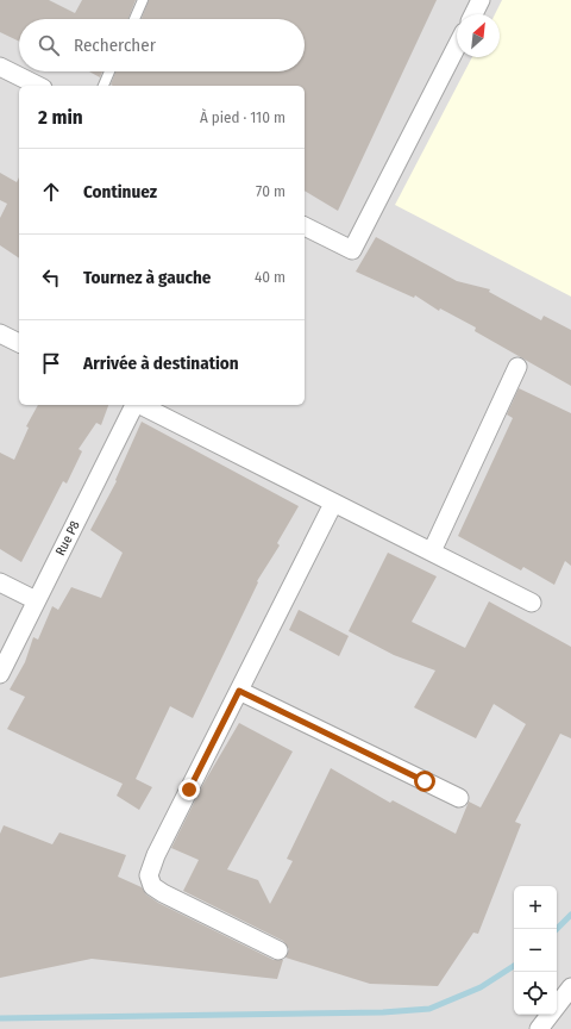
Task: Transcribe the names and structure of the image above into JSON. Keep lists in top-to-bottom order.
{
  "streets": {
    "street": ["Rue P8"]
  },
  "north": "top right",
  "page": {
    "search": "Rechercher",
    "heading": ["2 min", "À pied · 110 m"],
    "list": [
      ["Continuez", "70 m"],
      ["Tournez à gauche", "40 m"],
      "Arrivée à destination"
    ],
    "map_buttons": ["+", "−"]
  }
}
